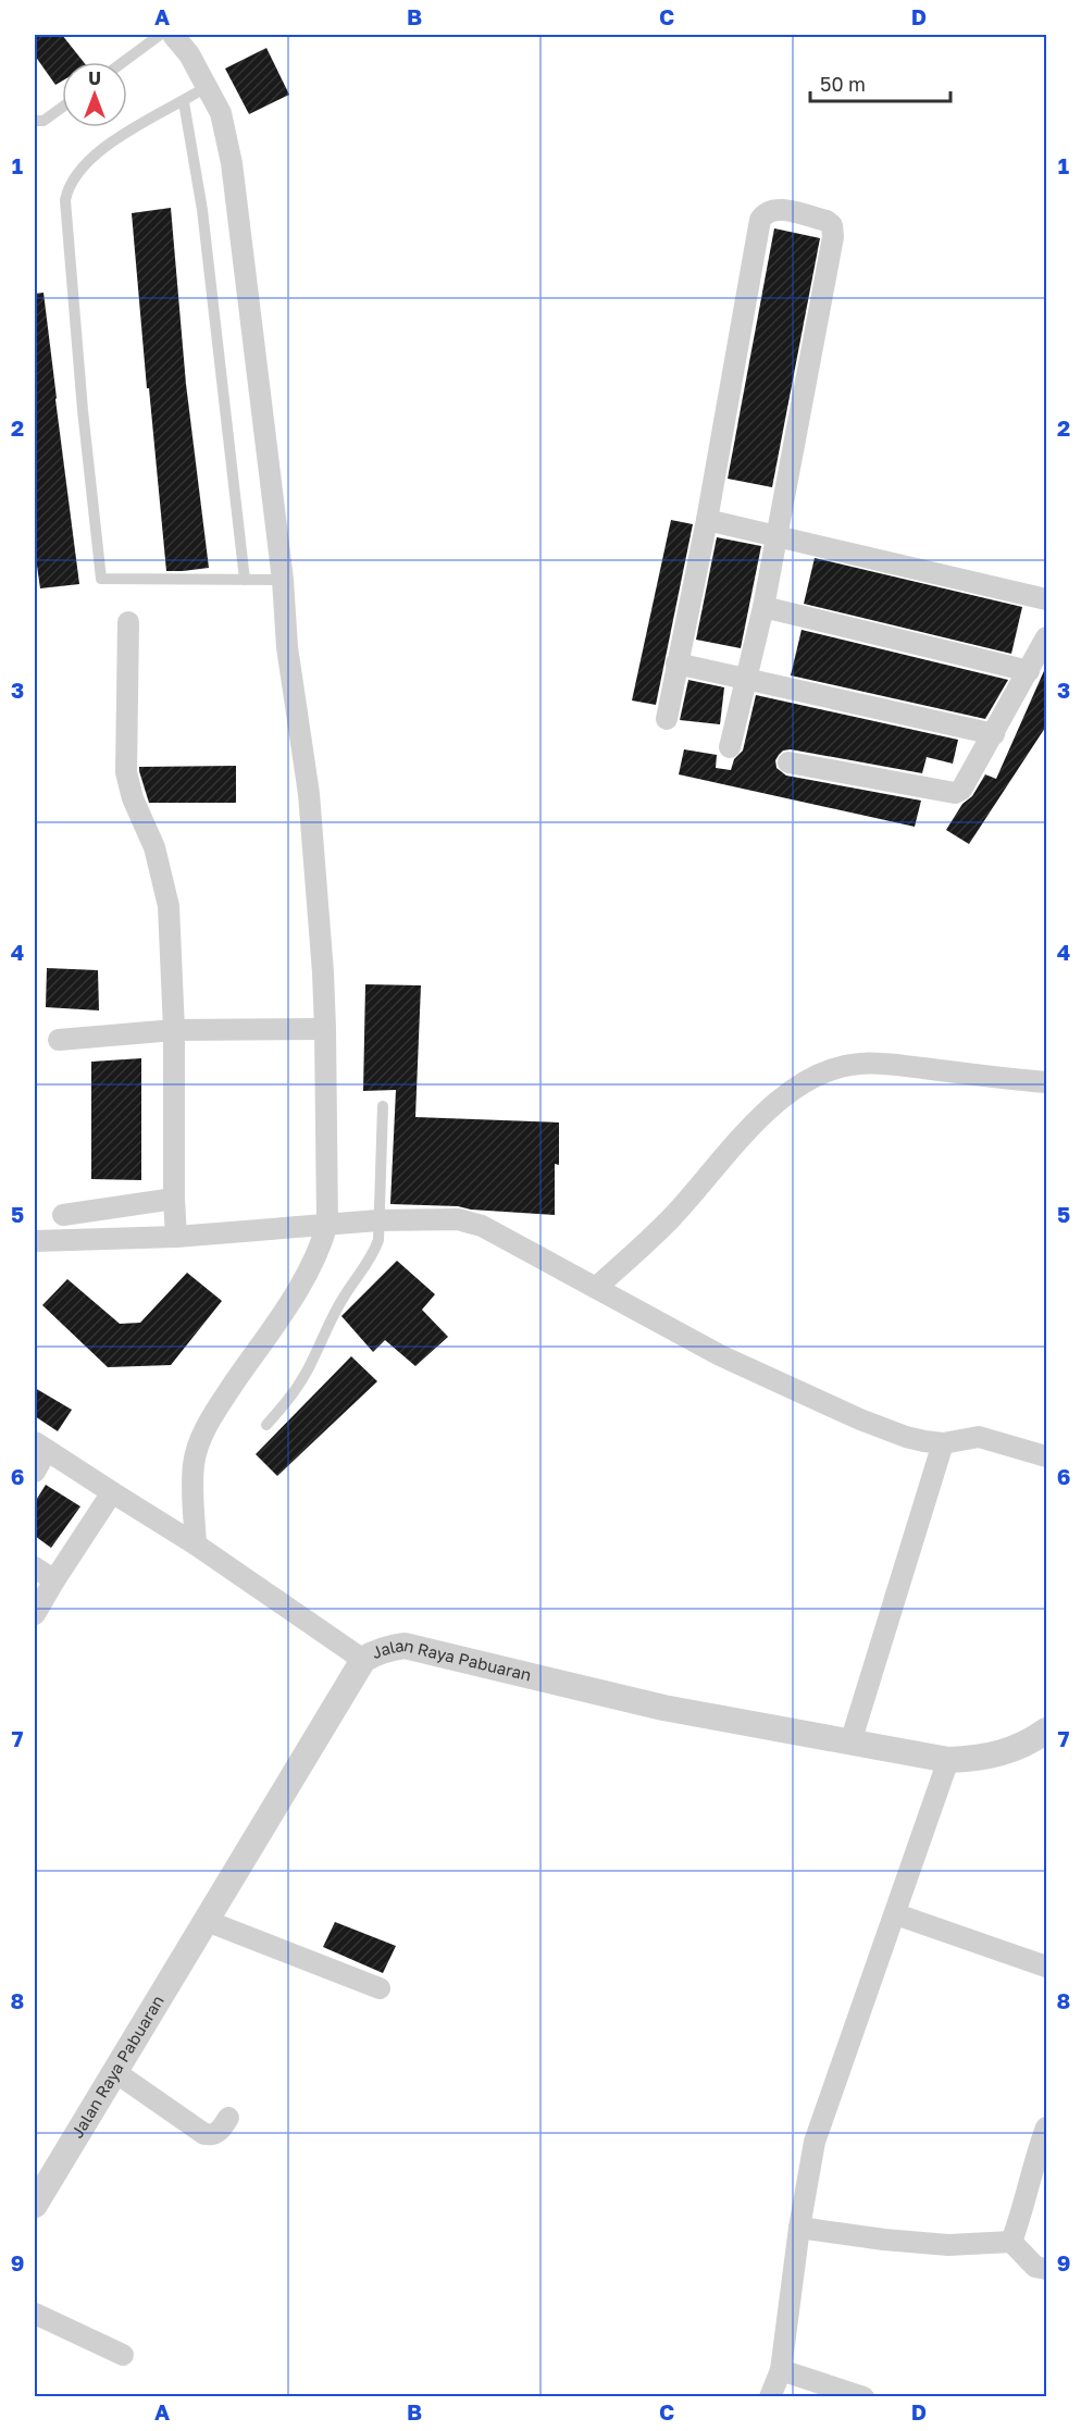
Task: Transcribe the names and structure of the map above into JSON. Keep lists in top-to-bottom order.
{
  "streets": {
    "street": ["Jalan Raya Pabuaran"]
  },
  "scale_bar": "50 m",
  "north": "top",
  "grid": {
    "columns": [
      "A",
      "B",
      "C",
      "D"
    ],
    "rows": [
      "1",
      "2",
      "3",
      "4",
      "5",
      "6",
      "7",
      "8",
      "9"
    ]
  }
}
